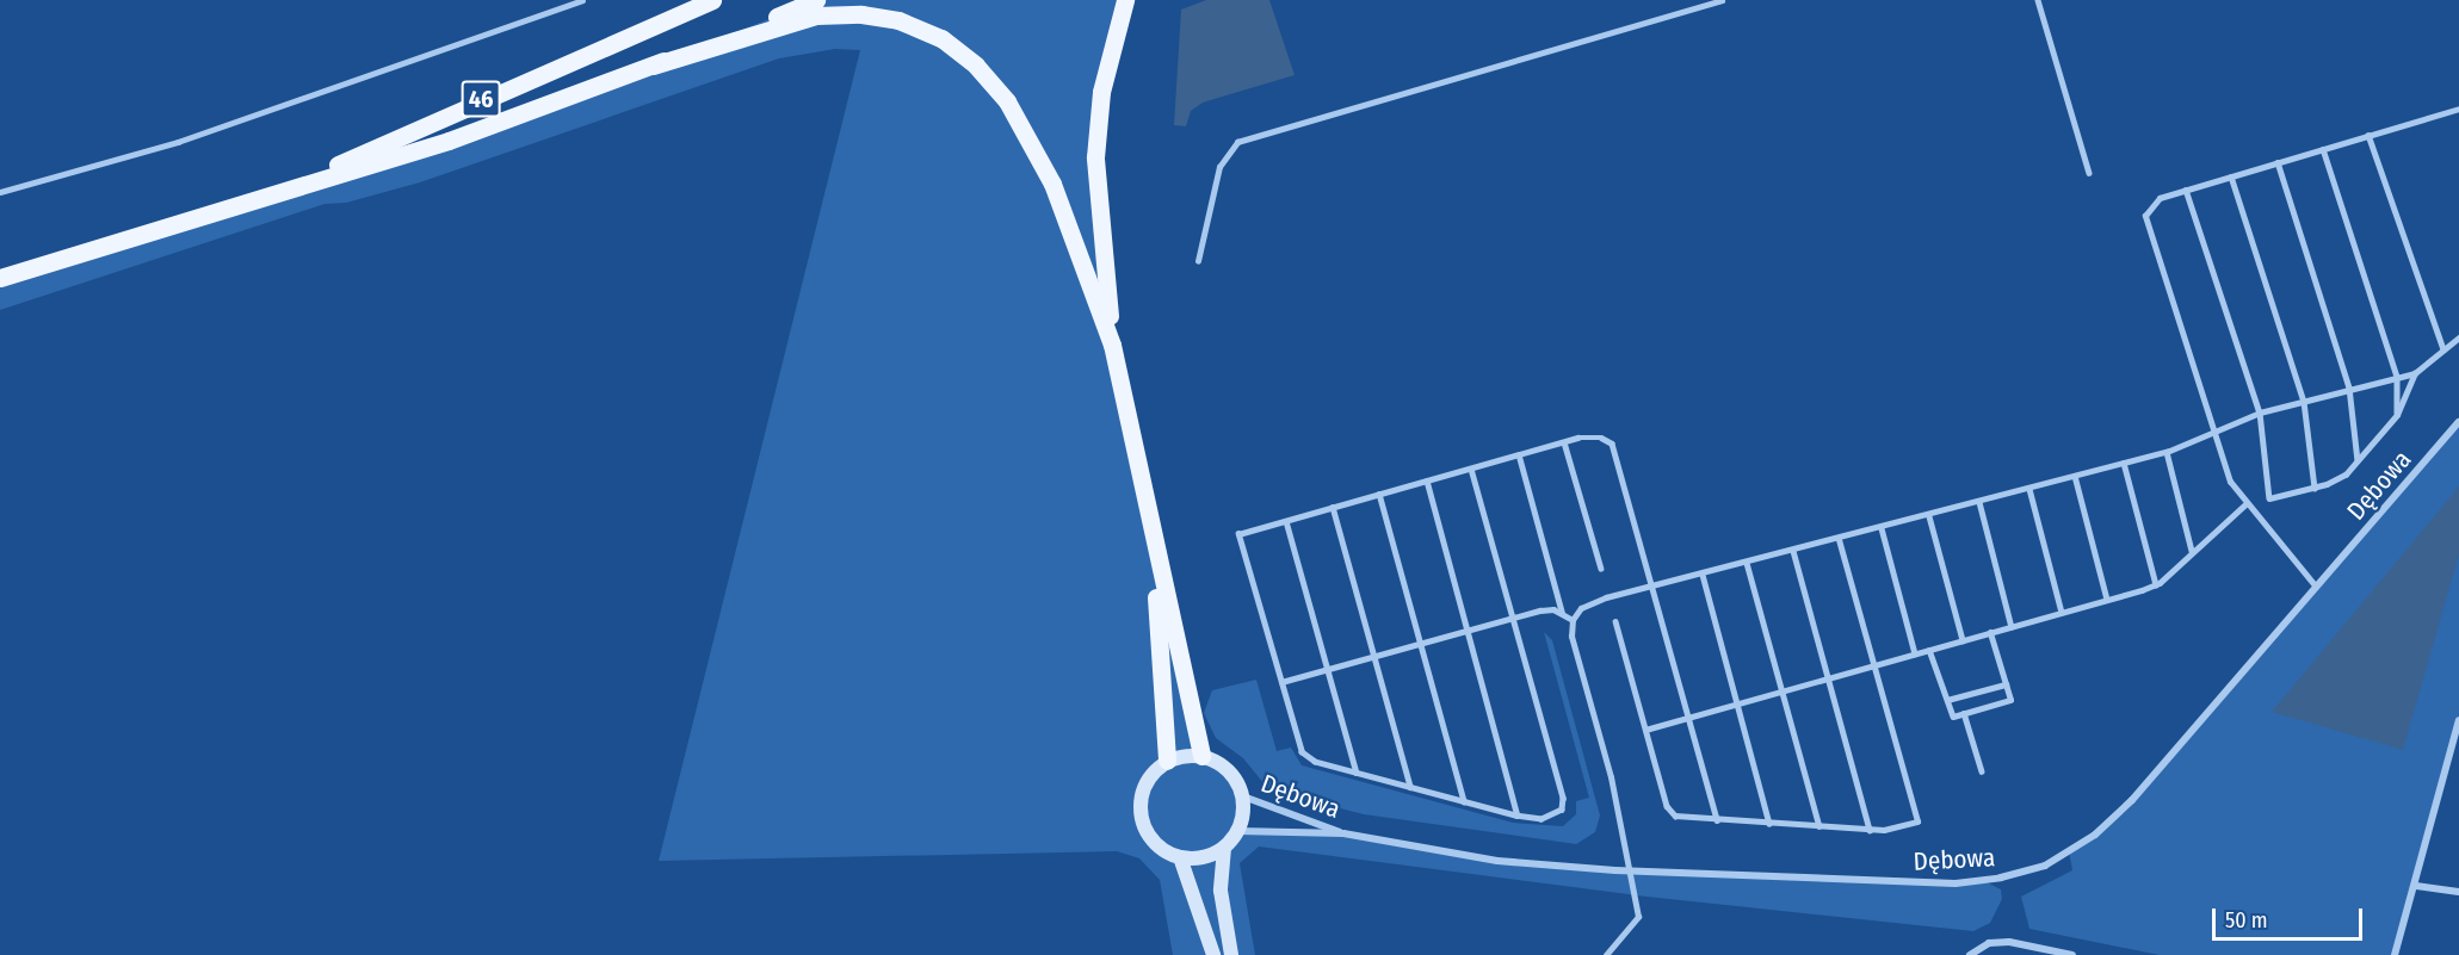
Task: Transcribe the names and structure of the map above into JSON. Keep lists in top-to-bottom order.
{
  "streets": {
    "main road": ["46"],
    "street": ["Dębowa"]
  },
  "scale_bar": "50 m"
}
